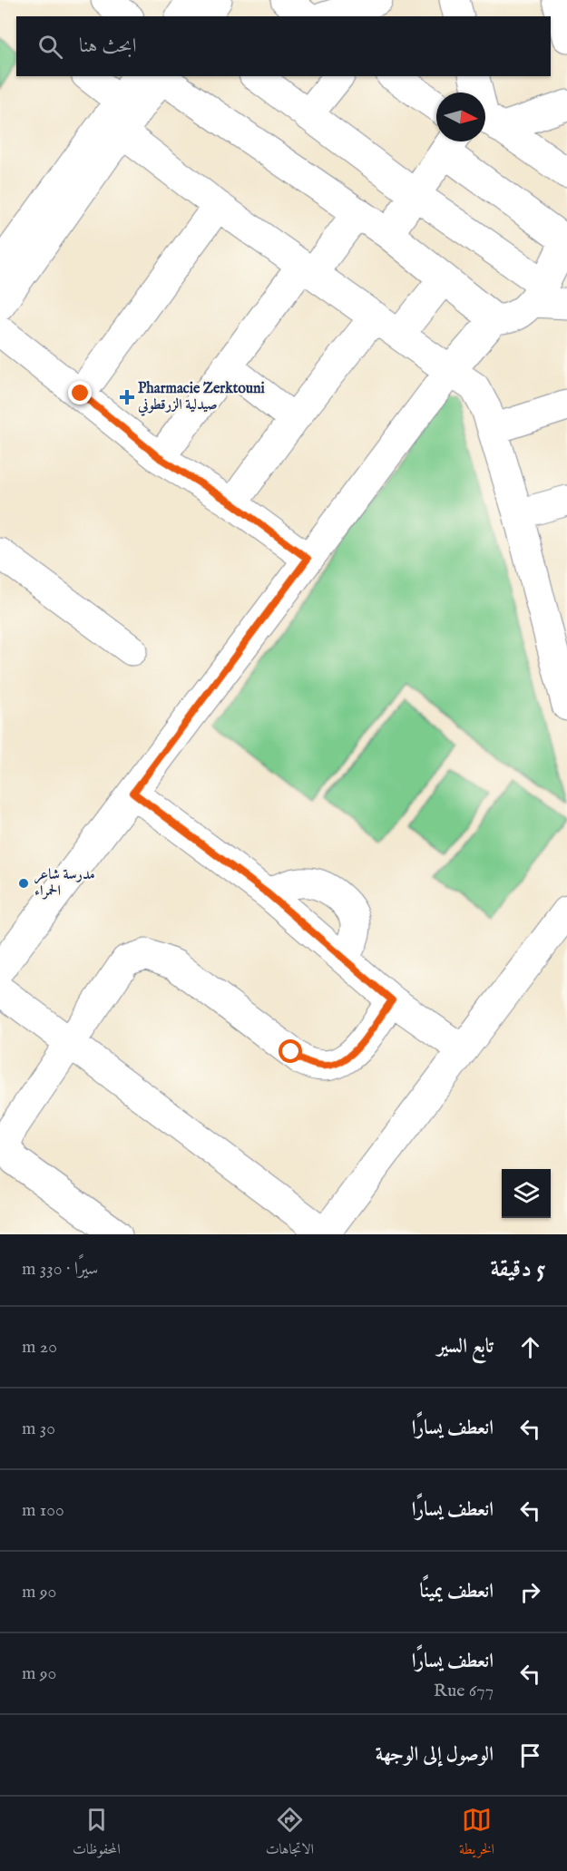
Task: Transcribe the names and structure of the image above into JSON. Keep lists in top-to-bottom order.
{
  "places": {
    "health": ["Pharmacie Zerktouni صيدلية الزرقطوني"],
    "other": ["مدرسة شاعر الحمراء"]
  },
  "north": "right",
  "page": {
    "search": "ابحث هنا",
    "heading": ["5 دقيقة", "سيرًا · 330 m"],
    "list": [
      ["تابع السير", "20 m"],
      ["انعطف يسارًا", "30 m"],
      ["انعطف يسارًا", "100 m"],
      ["انعطف يمينًا", "90 m"],
      ["انعطف يسارًا", "Rue 677", "90 m"],
      "الوصول إلى الوجهة"
    ],
    "nav": ["الخريطة", "الاتجاهات", "المحفوظات"]
  }
}
